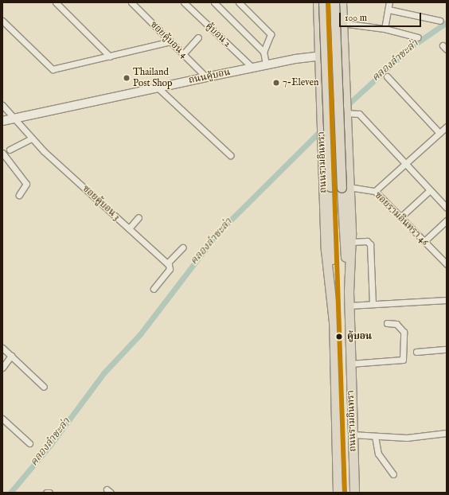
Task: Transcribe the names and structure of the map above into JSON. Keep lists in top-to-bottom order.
{
  "streets": {
    "main road": ["ถนนคู้บอน", "ถนนรามอินทรา"],
    "street": [
      "คู้บอน 2",
      "ซอยคู้บอน 4",
      "ซอยคู้บอน 3",
      "ซอยรามอินทรา 46"
    ]
  },
  "crossings": [
    ["คู้บอน 2", "ถนนคู้บอน"],
    ["ซอยคู้บอน 4", "ถนนคู้บอน"],
    ["ถนนคู้บอน", "ถนนรามอินทรา"],
    ["ถนนคู้บอน", "ซอยคู้บอน 3"],
    ["ถนนรามอินทรา", "ซอยรามอินทรา 46"]
  ],
  "water": ["คลองลำชะล่า"],
  "places": ["Thailand Post Shop", "7-Eleven", "คู้บอน"],
  "scale_bar": "100 m"
}
